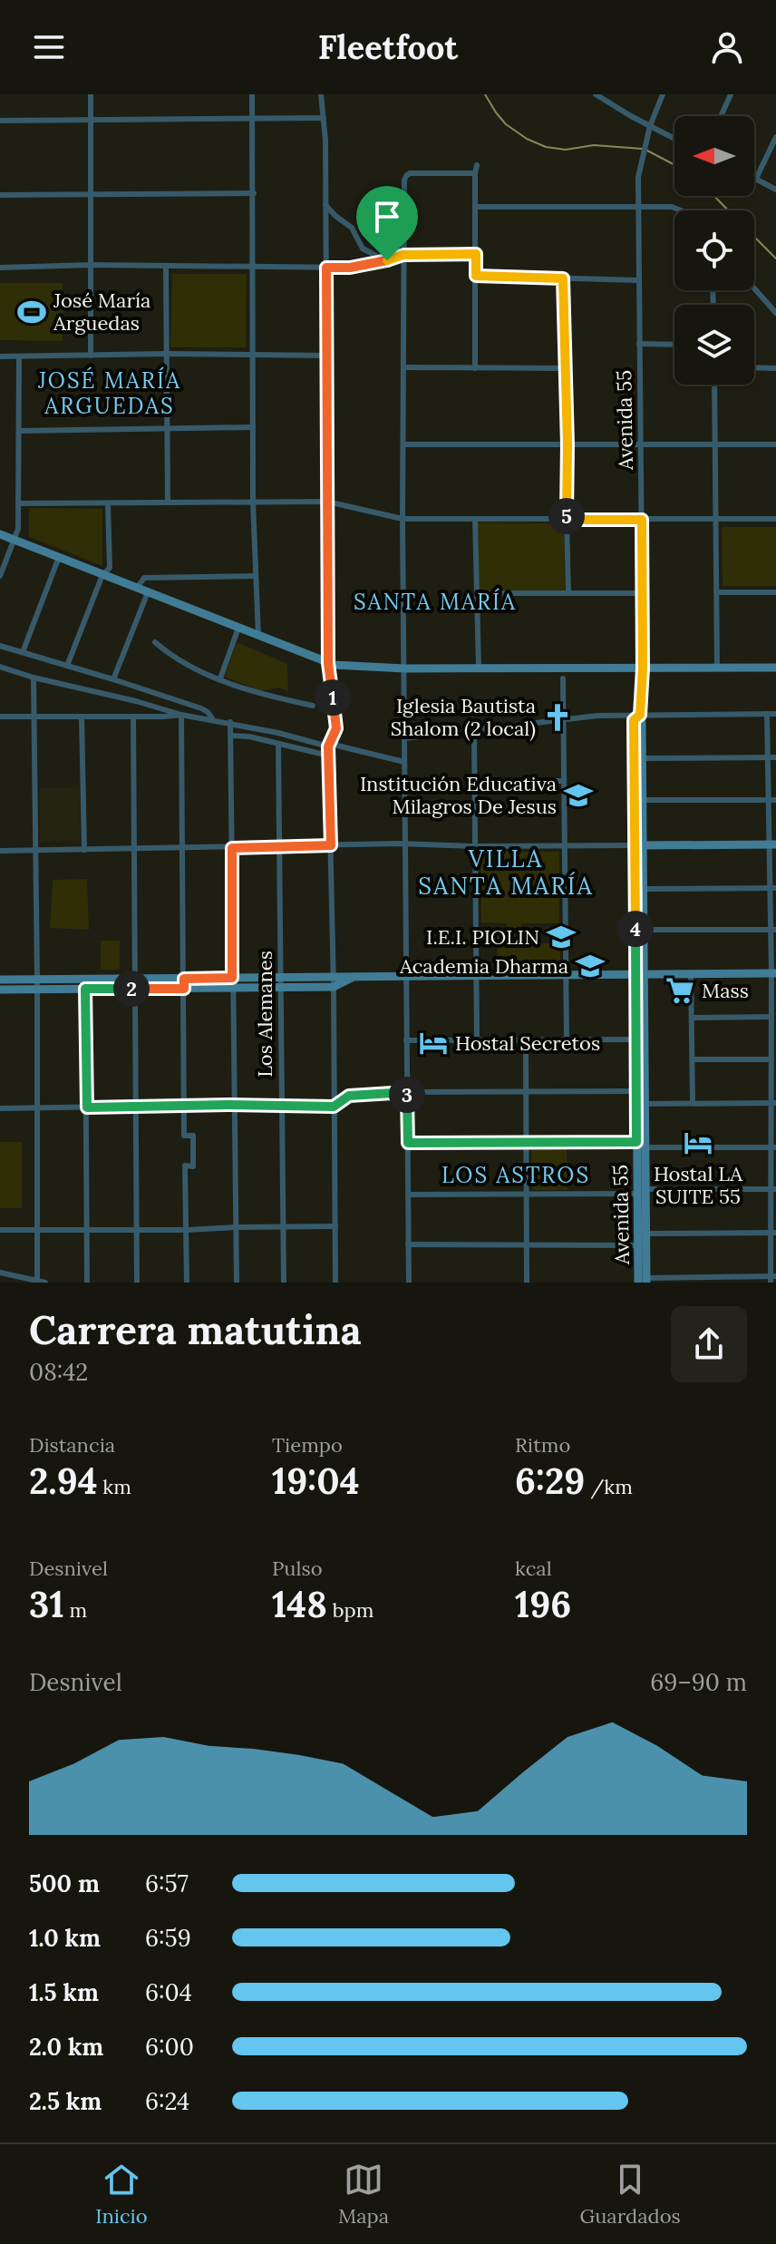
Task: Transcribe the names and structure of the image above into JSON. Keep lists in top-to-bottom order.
{
  "streets": {
    "street": ["Avenida 55", "Los Alemanes"]
  },
  "districts": [
    "JOSÉ MARÍA ARGUEDAS",
    "SANTA MARÍA",
    "VILLA SANTA MARÍA",
    "LOS ASTROS"
  ],
  "places": {
    "sports": ["José María Arguedas"],
    "church": ["Iglesia Bautista Shalom (2 local)"],
    "school or university": ["Institución Educativa Milagros De Jesus", "I.E.I. PIOLIN", "Academia Dharma"],
    "supermarket": ["Mass"],
    "hotel": ["Hostal Secretos", "Hostal LA SUITE 55"]
  },
  "north": "left",
  "page": {
    "header": "Fleetfoot",
    "pins": [
      "5",
      "1",
      "4",
      "2",
      "3"
    ],
    "heading": ["Carrera matutina", "08:42"],
    "stats": [
      ["Distancia", "2.94 km"],
      ["Tiempo", "19:04"],
      ["Ritmo", "6:29 /km"],
      ["Desnivel", "31 m"],
      ["Pulso", "148 bpm"],
      ["kcal", "196"]
    ],
    "chart": ["Desnivel", "69–90 m"],
    "list": [
      {
        "name": "500 m",
        "note": "6:57"
      },
      {
        "name": "1.0 km",
        "note": "6:59"
      },
      {
        "name": "1.5 km",
        "note": "6:04"
      },
      {
        "name": "2.0 km",
        "note": "6:00"
      },
      {
        "name": "2.5 km",
        "note": "6:24"
      }
    ],
    "tabs": ["Inicio", "Mapa", "Guardados"]
  }
}
